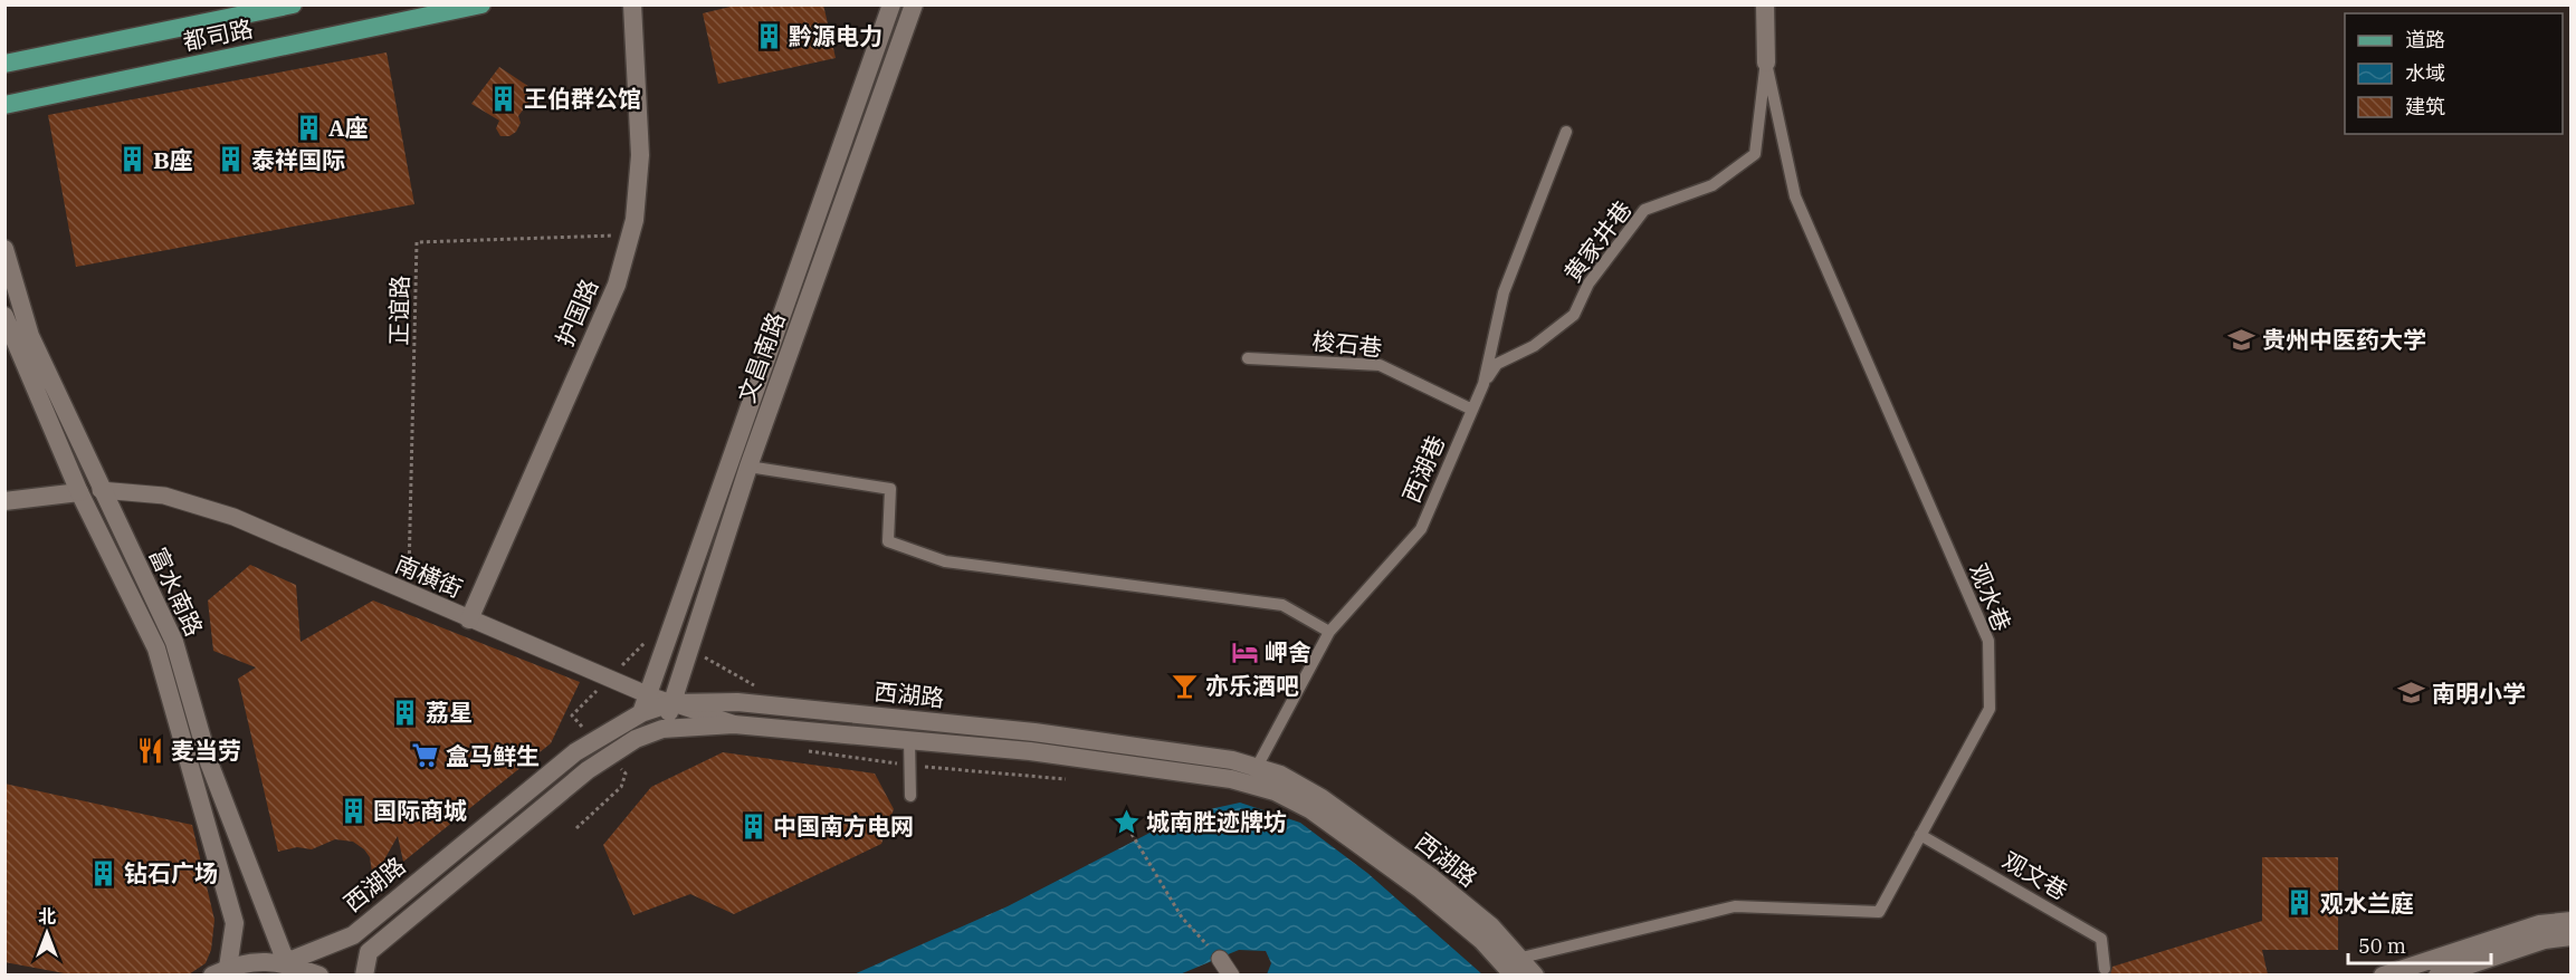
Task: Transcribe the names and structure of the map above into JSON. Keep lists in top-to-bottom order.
{
  "streets": {
    "main road": [
      "都司路",
      "护国路",
      "文昌南路",
      "富水南路",
      "西湖路"
    ],
    "street": ["南横街"],
    "lane": [
      "黄家井巷",
      "梭石巷",
      "西湖巷",
      "观水巷",
      "观文巷"
    ],
    "path": ["正谊路"]
  },
  "crossings": [
    ["黄家井巷", "西湖巷"],
    ["黄家井巷", "观水巷"],
    ["正谊路", "护国路"],
    ["正谊路", "南横街"],
    ["护国路", "南横街"],
    ["梭石巷", "西湖巷"],
    ["文昌南路", "南横街"],
    ["文昌南路", "西湖路"],
    ["西湖巷", "西湖路"],
    ["南横街", "富水南路"],
    ["南横街", "西湖路"],
    ["富水南路", "西湖路"],
    ["观水巷", "西湖路"],
    ["观水巷", "观文巷"]
  ],
  "places": {
    "building": [
      "黔源电力",
      "王伯群公馆",
      "A座",
      "B座",
      "泰祥国际",
      "荔星",
      "国际商城",
      "中国南方电网",
      "钻石广场",
      "观水兰庭"
    ],
    "school or university": ["贵州中医药大学", "南明小学"],
    "hotel": ["岬舍"],
    "bar": ["亦乐酒吧"],
    "restaurant": ["麦当劳"],
    "supermarket": ["盒马鲜生"],
    "place": ["城南胜迹牌坊"]
  },
  "legend": ["道路", "水域", "建筑"],
  "scale_bar": "50 m",
  "north": "top"
}
